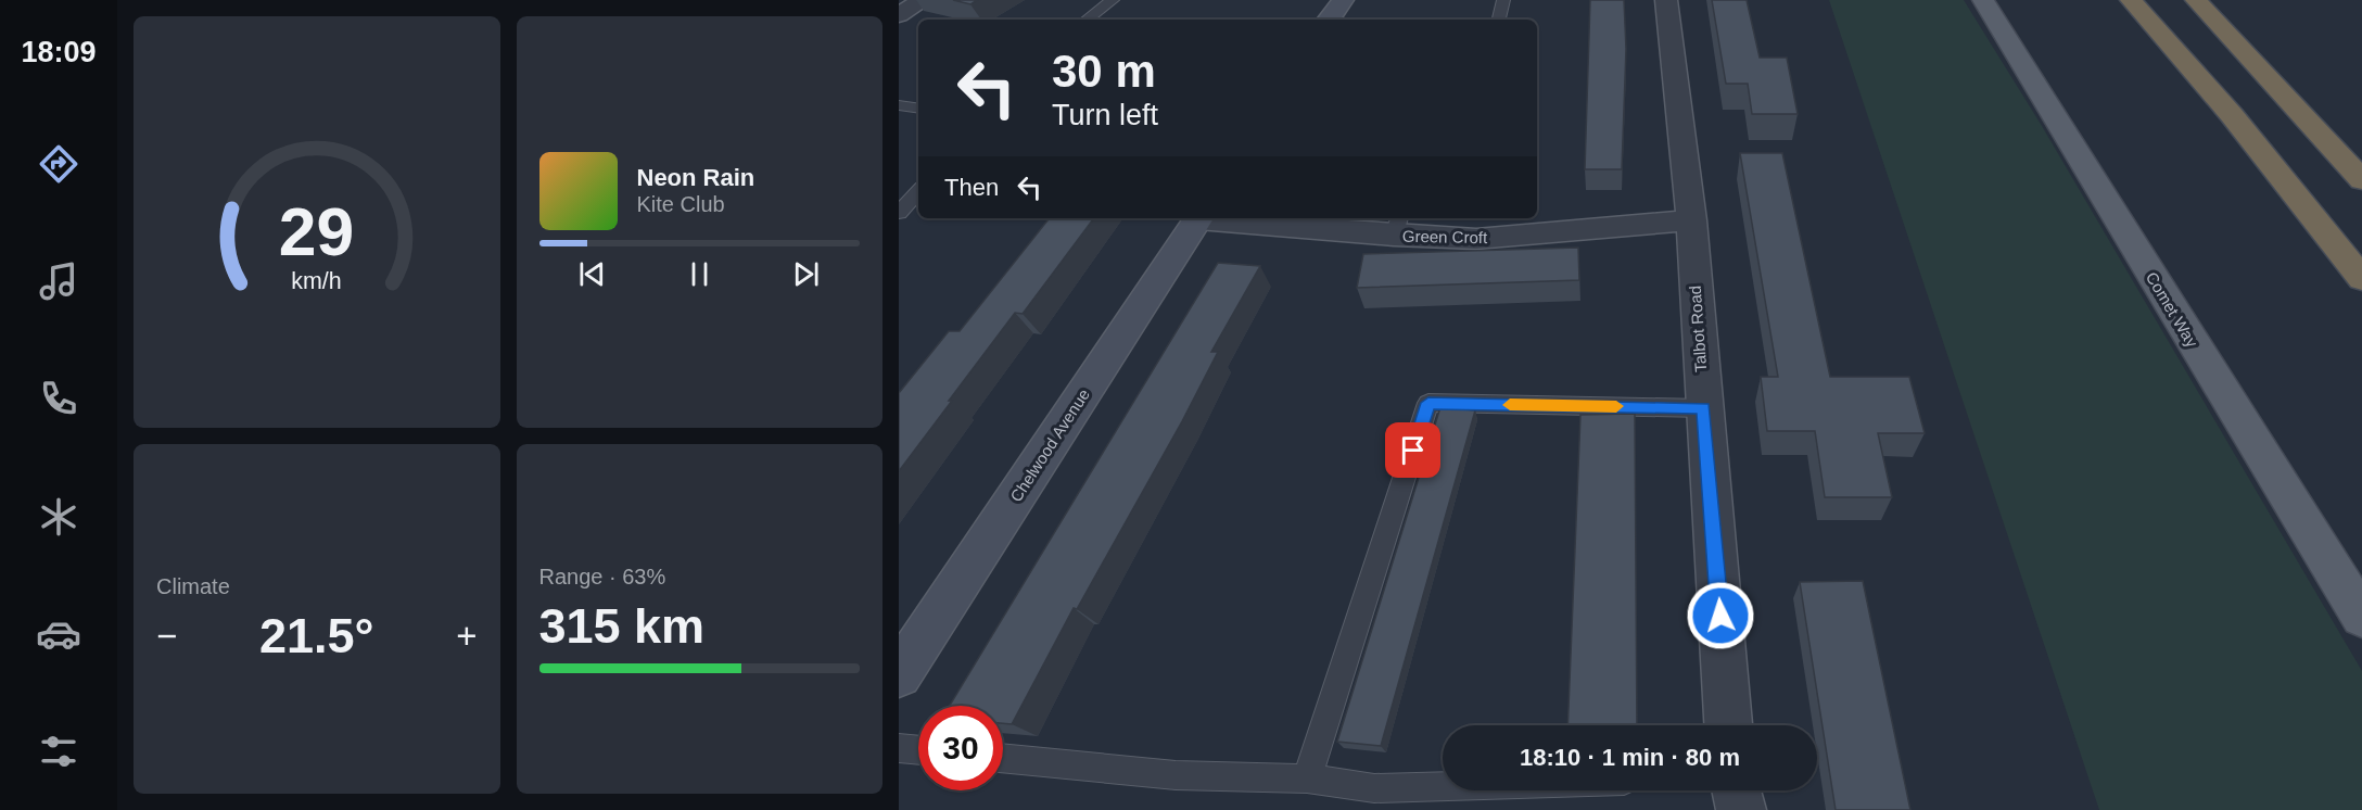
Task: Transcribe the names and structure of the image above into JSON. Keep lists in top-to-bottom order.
{
  "streets": {
    "main road": ["Comet Way"],
    "street": ["Green Croft", "Talbot Road", "Chelwood Avenue"]
  },
  "crossings": [
    ["Green Croft", "Talbot Road"]
  ],
  "page": {
    "tabs": "18:09",
    "turn": ["30 m", "Turn left"],
    "song": ["Neon Rain", "Kite Club"],
    "then": "Then",
    "tile": [
      "Climate",
      ["Range · 63%", "315 km"]
    ],
    "heat": ["−", "21.5°", "+"],
    "limit": "30",
    "trip": "18:10 · 1 min · 80 m",
    "gauge": ["29", "km/h"]
  }
}
